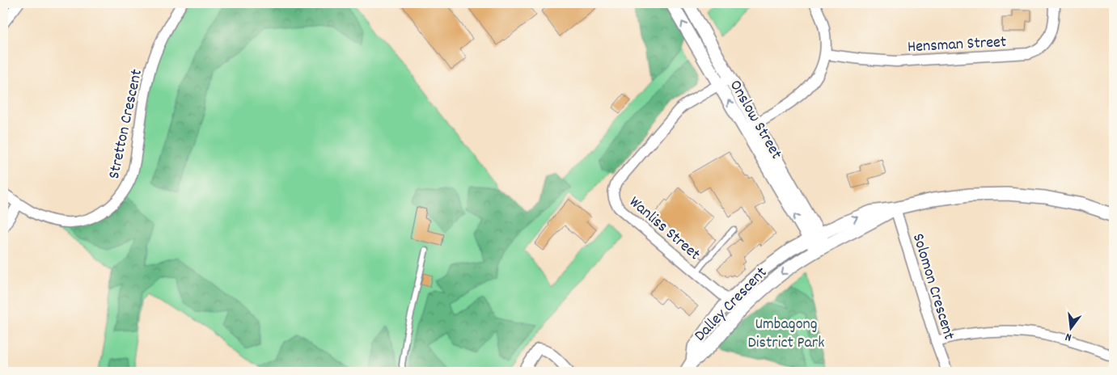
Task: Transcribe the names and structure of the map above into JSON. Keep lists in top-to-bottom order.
{
  "streets": {
    "street": [
      "Hensman Street",
      "Onslow Street",
      "Stretton Crescent",
      "Wanliss Street",
      "Solomon Crescent",
      "Dalley Crescent"
    ]
  },
  "crossings": [
    ["Onslow Street", "Wanliss Street"],
    ["Onslow Street", "Dalley Crescent"],
    ["Wanliss Street", "Dalley Crescent"],
    ["Solomon Crescent", "Dalley Crescent"]
  ],
  "parks": ["Umbagong District Park"],
  "north": "bottom"
}
